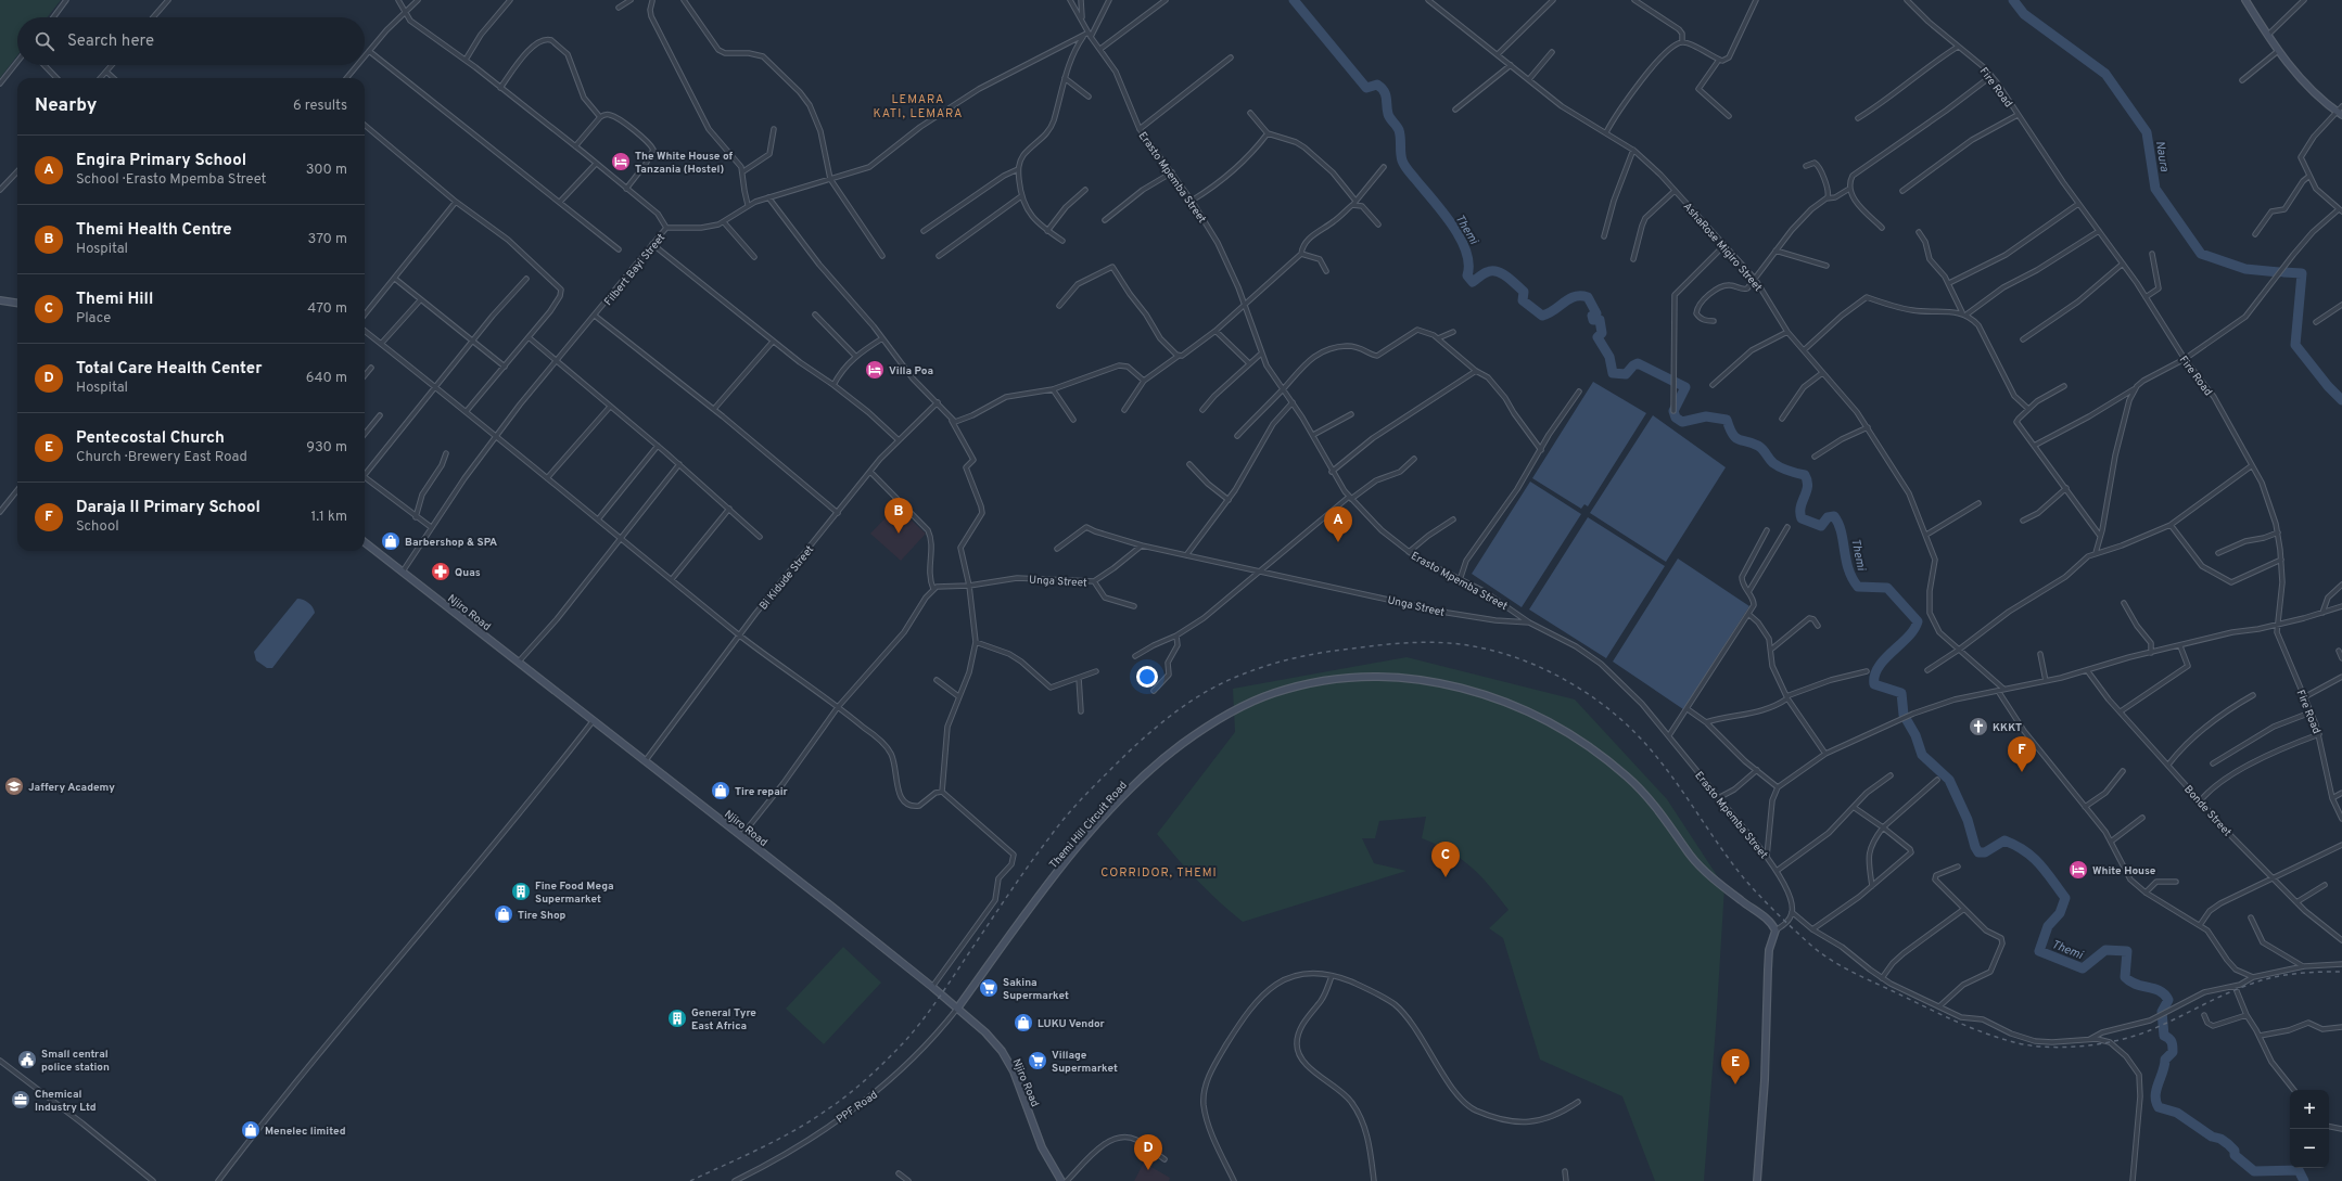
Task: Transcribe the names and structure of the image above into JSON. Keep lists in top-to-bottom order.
{
  "streets": {
    "street": [
      "Fire Road",
      "Erasto Mpemba Street",
      "AshaRose Migiro Street",
      "Filbert Bayi Street",
      "Bi Kidude Street",
      "Unga Street",
      "Njiro Road",
      "Bonde Street",
      "Themi Hill Circuit Road",
      "PPF Road"
    ]
  },
  "crossings": [
    ["Erasto Mpemba Street", "Unga Street"],
    ["Filbert Bayi Street", "Njiro Road"],
    ["Bi Kidude Street", "Njiro Road"],
    ["Njiro Road", "Themi Hill Circuit Road"],
    ["Njiro Road", "PPF Road"],
    ["Themi Hill Circuit Road", "PPF Road"]
  ],
  "districts": ["LEMARA KATI, LEMARA", "CORRIDOR, THEMI"],
  "water": ["Naura", "Themi"],
  "places": {
    "hotel": ["The White House of Tanzania (Hostel)", "Villa Poa", "White House"],
    "shop": [
      "Barbershop & SPA",
      "Tire repair",
      "Tire Shop",
      "LUKU Vendor",
      "Menelec limited"
    ],
    "pharmacy": ["Quas"],
    "church": ["KKKT"],
    "school or university": ["Jaffery Academy"],
    "building": ["Fine Food Mega Supermarket", "General Tyre East Africa"],
    "supermarket": ["Sakina Supermarket", "Village Supermarket"],
    "public building": ["Small central police station"],
    "office": ["Chemical Industry Ltd"]
  },
  "page": {
    "search": "Search here",
    "heading": ["Nearby", "6 results"],
    "list": [
      {
        "mark": "A",
        "name": "Engira Primary School",
        "note": "School · Erasto Mpemba Street",
        "value": "300 m"
      },
      {
        "mark": "B",
        "name": "Themi Health Centre",
        "note": "Hospital",
        "value": "370 m"
      },
      {
        "mark": "C",
        "name": "Themi Hill",
        "note": "Place",
        "value": "470 m"
      },
      {
        "mark": "D",
        "name": "Total Care Health Center",
        "note": "Hospital",
        "value": "640 m"
      },
      {
        "mark": "E",
        "name": "Pentecostal Church",
        "note": "Church · Brewery East Road",
        "value": "930 m"
      },
      {
        "mark": "F",
        "name": "Daraja II Primary School",
        "note": "School",
        "value": "1.1 km"
      }
    ],
    "pins": [
      "B",
      "A",
      "F",
      "C",
      "E",
      "D"
    ],
    "map_buttons": ["+", "−"]
  }
}
